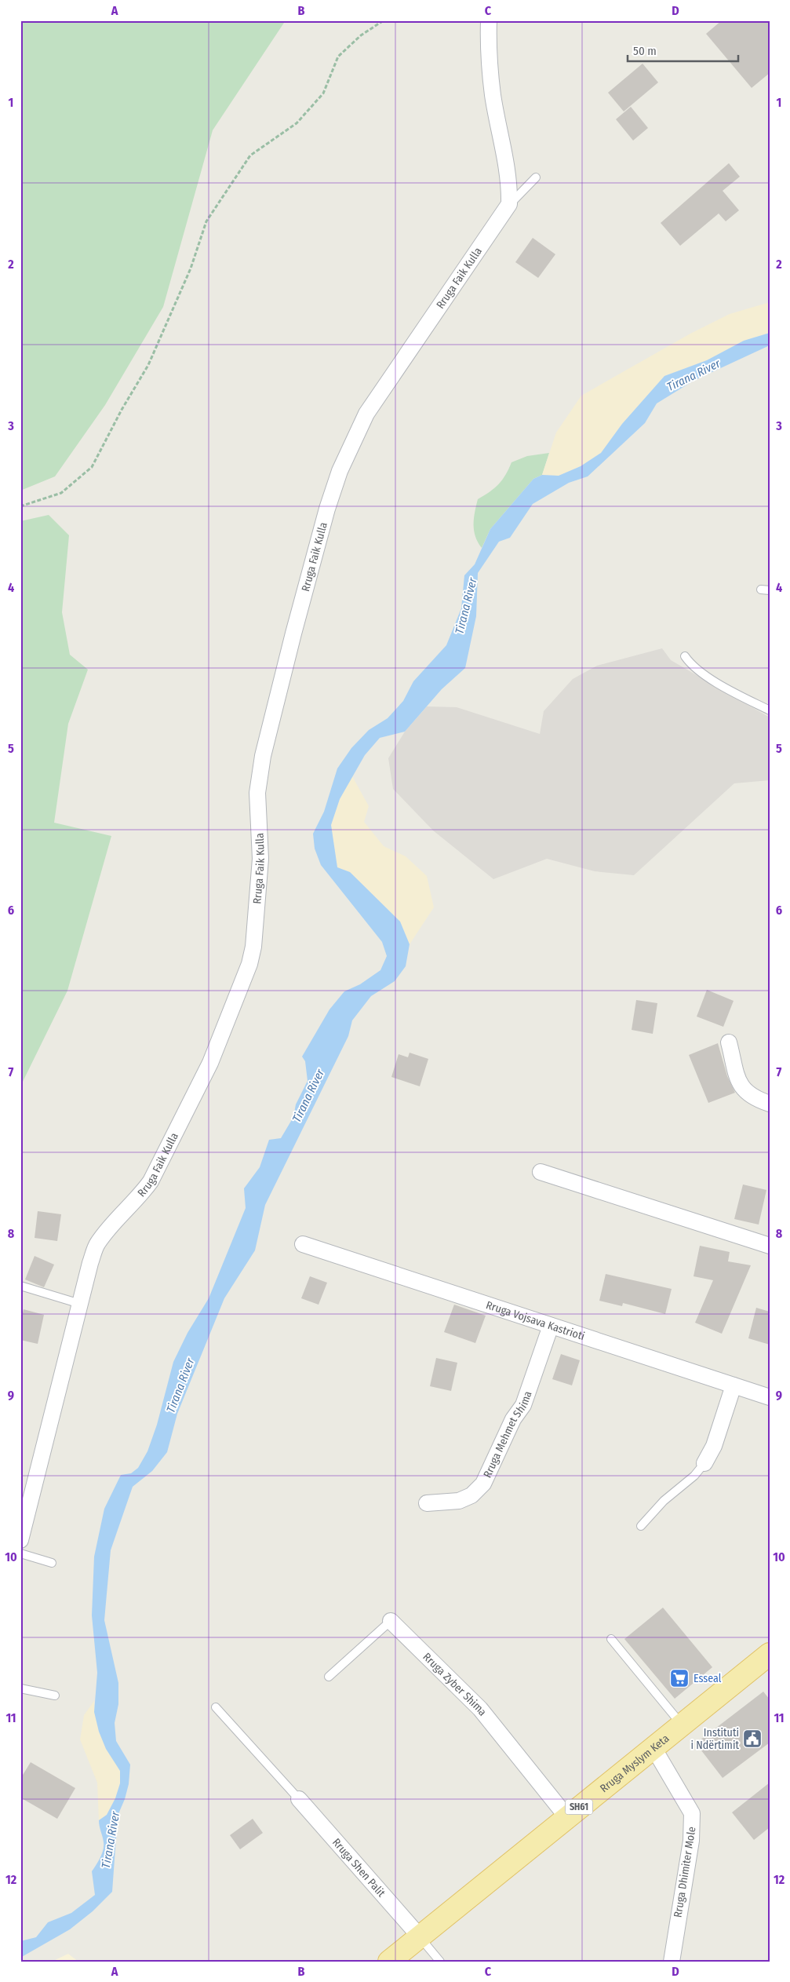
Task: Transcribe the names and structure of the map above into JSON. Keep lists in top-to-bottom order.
{
  "streets": {
    "main road": ["Rruga Myslym Keta", "SH61"],
    "street": [
      "Rruga Faik Kulla",
      "Rruga Vojsava Kastrioti",
      "Rruga Mehmet Shima",
      "Rruga Zyber Shima",
      "Rruga Shen Palit",
      "Rruga Dhimiter Mole"
    ]
  },
  "crossings": [
    ["Rruga Vojsava Kastrioti", "Rruga Mehmet Shima"],
    ["Rruga Zyber Shima", "Rruga Myslym Keta"],
    ["Rruga Myslym Keta", "Rruga Shen Palit"],
    ["Rruga Myslym Keta", "Rruga Dhimiter Mole"]
  ],
  "water": ["Tirana River"],
  "places": {
    "supermarket": ["Esseal"],
    "public building": ["Instituti i Ndërtimit"]
  },
  "scale_bar": "50 m",
  "grid": {
    "columns": [
      "A",
      "B",
      "C",
      "D"
    ],
    "rows": [
      "1",
      "2",
      "3",
      "4",
      "5",
      "6",
      "7",
      "8",
      "9",
      "10",
      "11",
      "12"
    ]
  }
}
